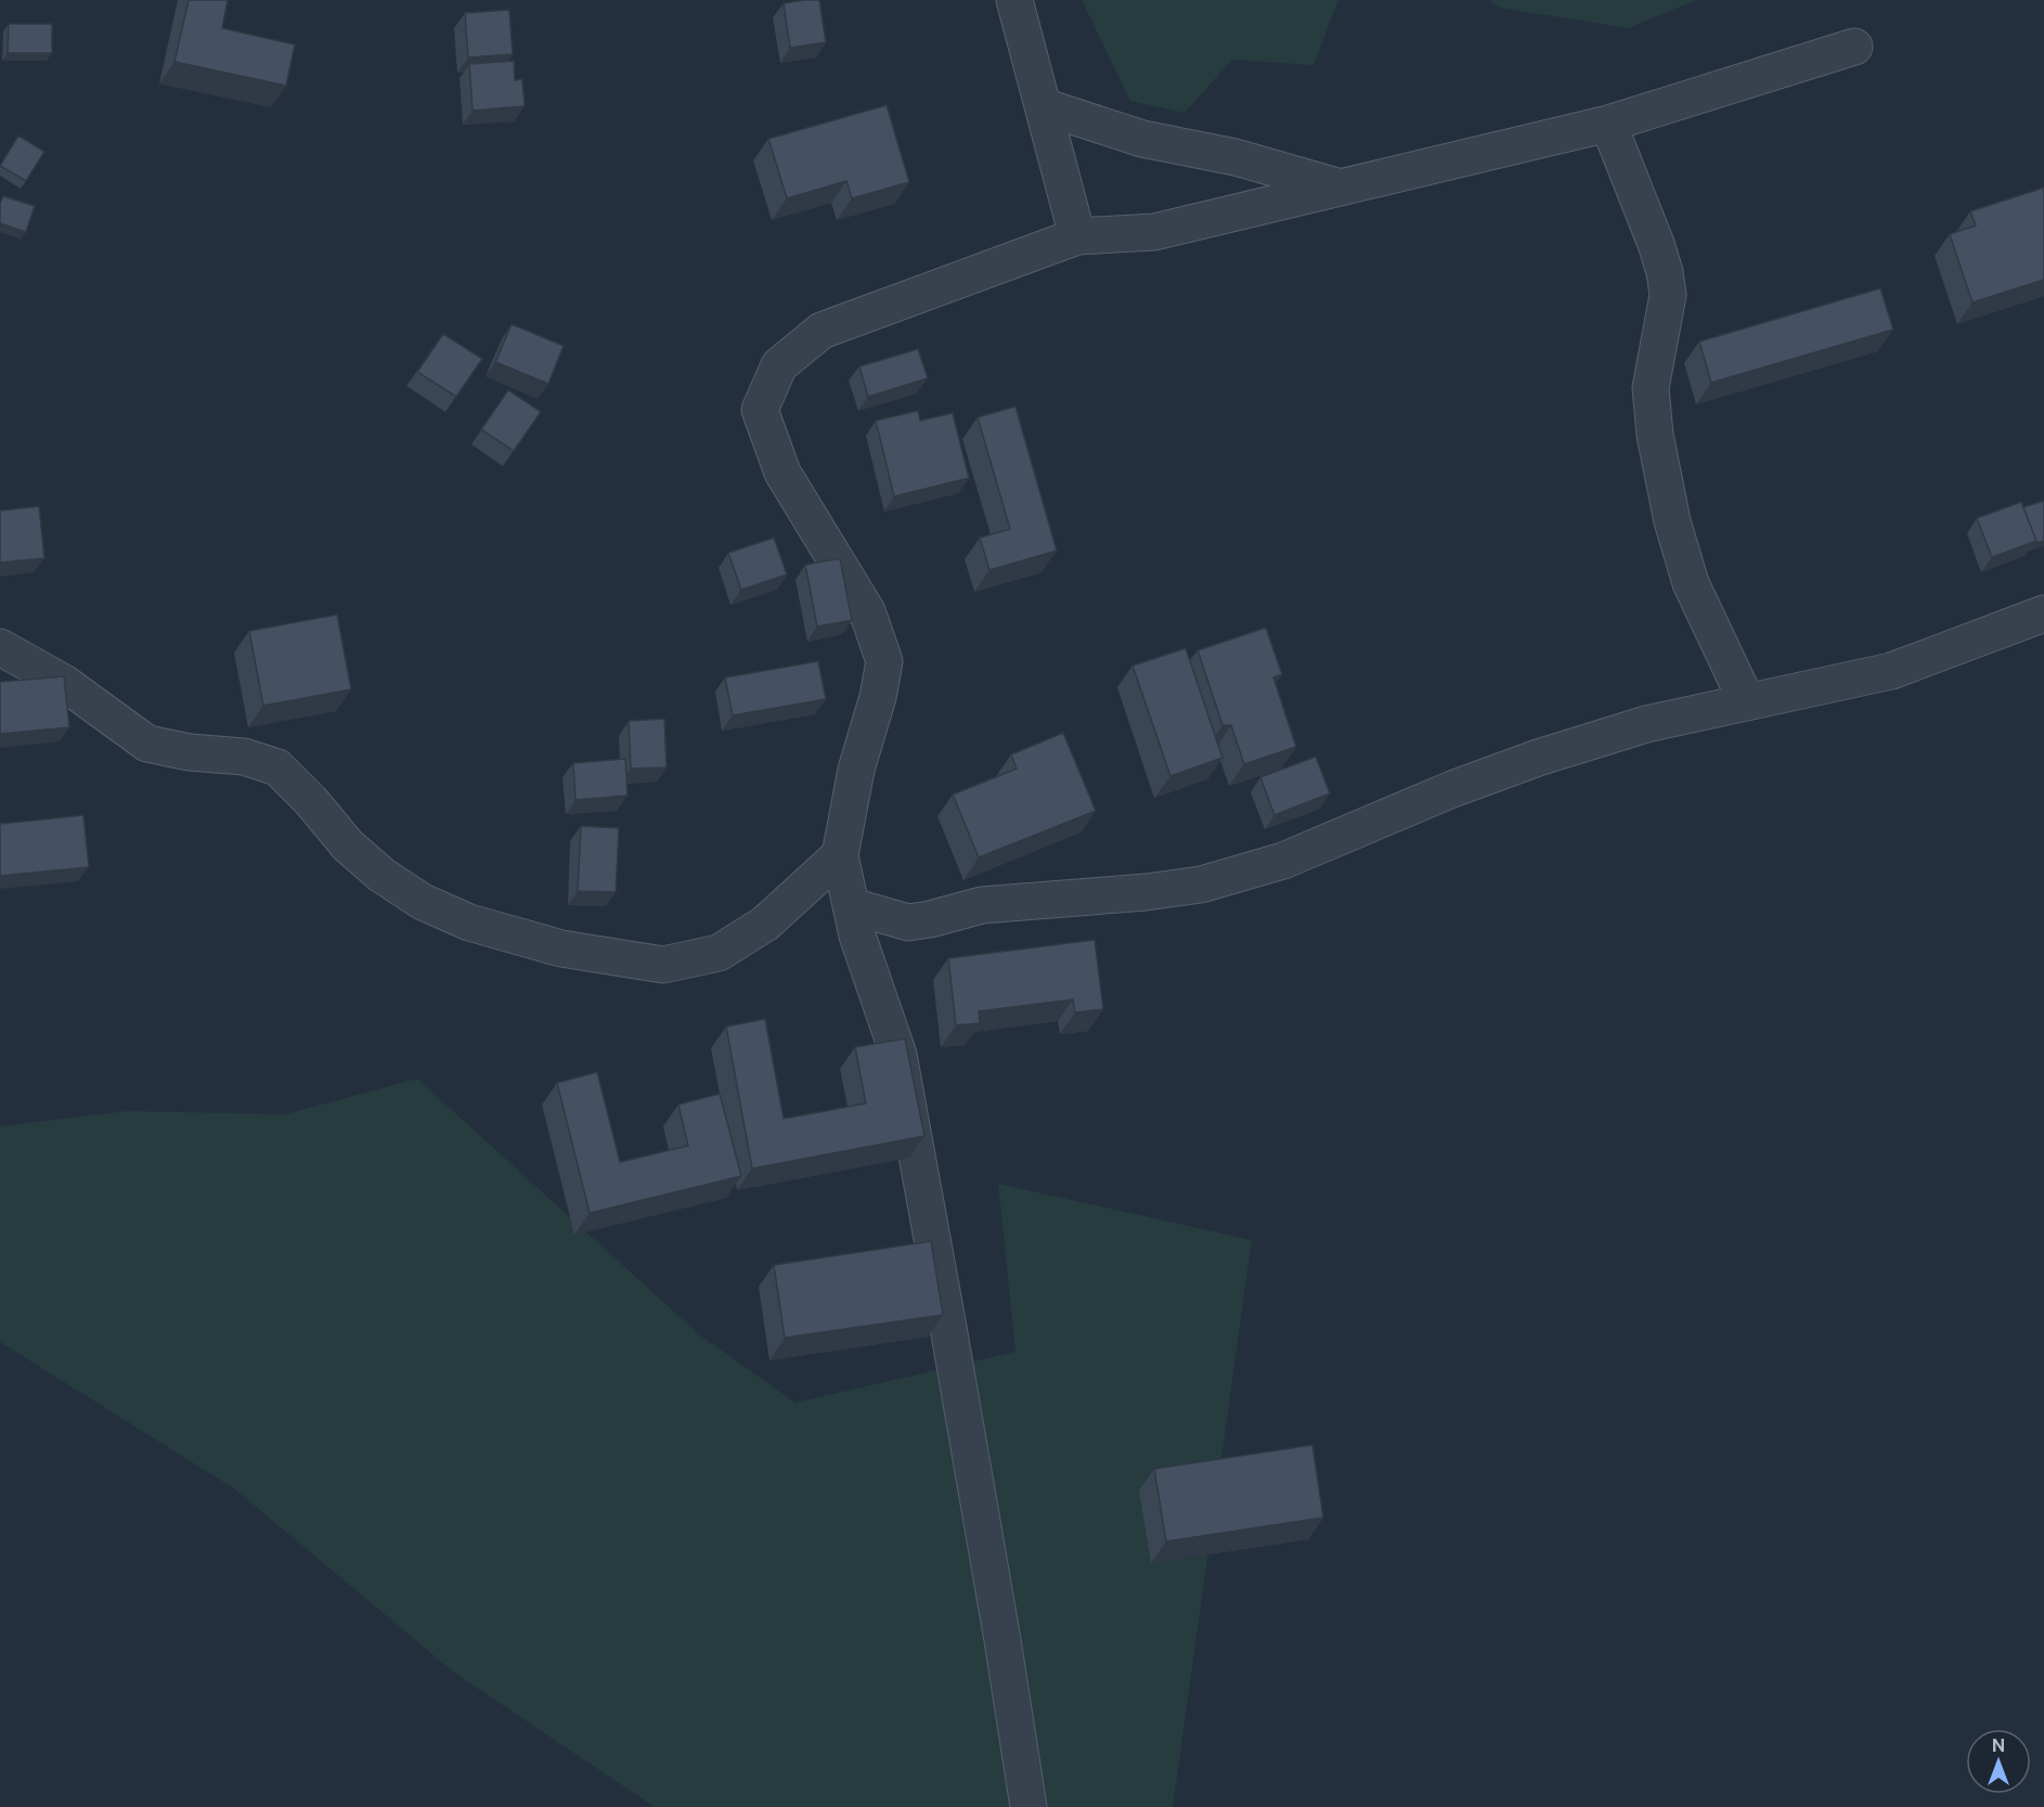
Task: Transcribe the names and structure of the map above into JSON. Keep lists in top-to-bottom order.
{
  "north": "top"
}
